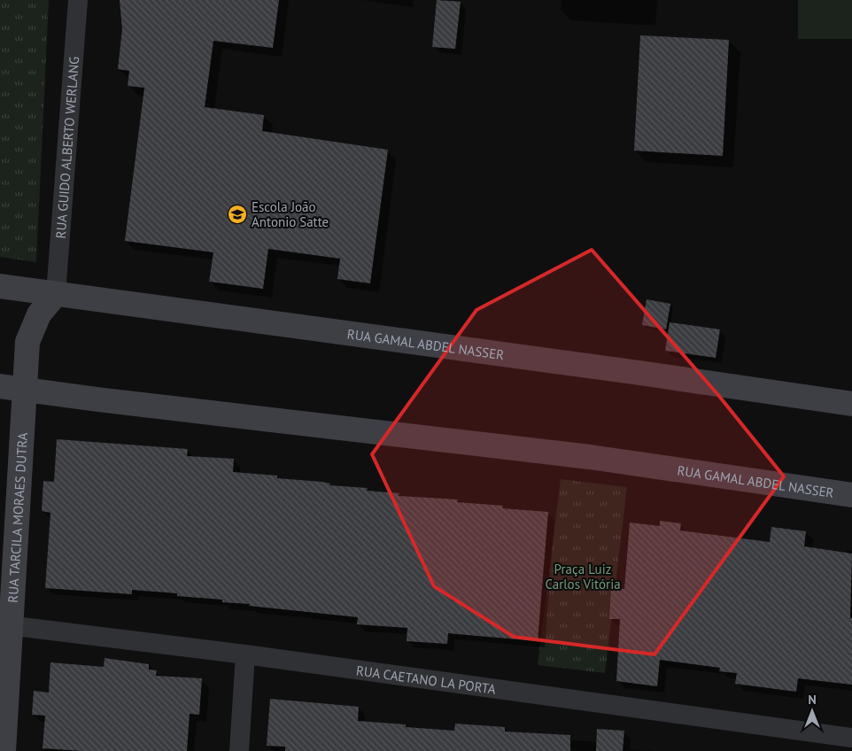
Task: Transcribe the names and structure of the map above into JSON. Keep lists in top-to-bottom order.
{
  "streets": {
    "street": [
      "RUA GUIDO ALBERTO WERLANG",
      "RUA GAMAL ABDEL NASSER",
      "RUA TARCILA MORAES DUTRA",
      "RUA CAETANO LA PORTA"
    ]
  },
  "crossings": [
    ["RUA GUIDO ALBERTO WERLANG", "RUA GAMAL ABDEL NASSER"],
    ["RUA GUIDO ALBERTO WERLANG", "RUA TARCILA MORAES DUTRA"],
    ["RUA GAMAL ABDEL NASSER", "RUA TARCILA MORAES DUTRA"],
    ["RUA TARCILA MORAES DUTRA", "RUA CAETANO LA PORTA"]
  ],
  "parks": ["Praça Luiz Carlos Vitória"],
  "places": {
    "school or university": ["Escola João Antonio Satte"]
  },
  "north": "top"
}
